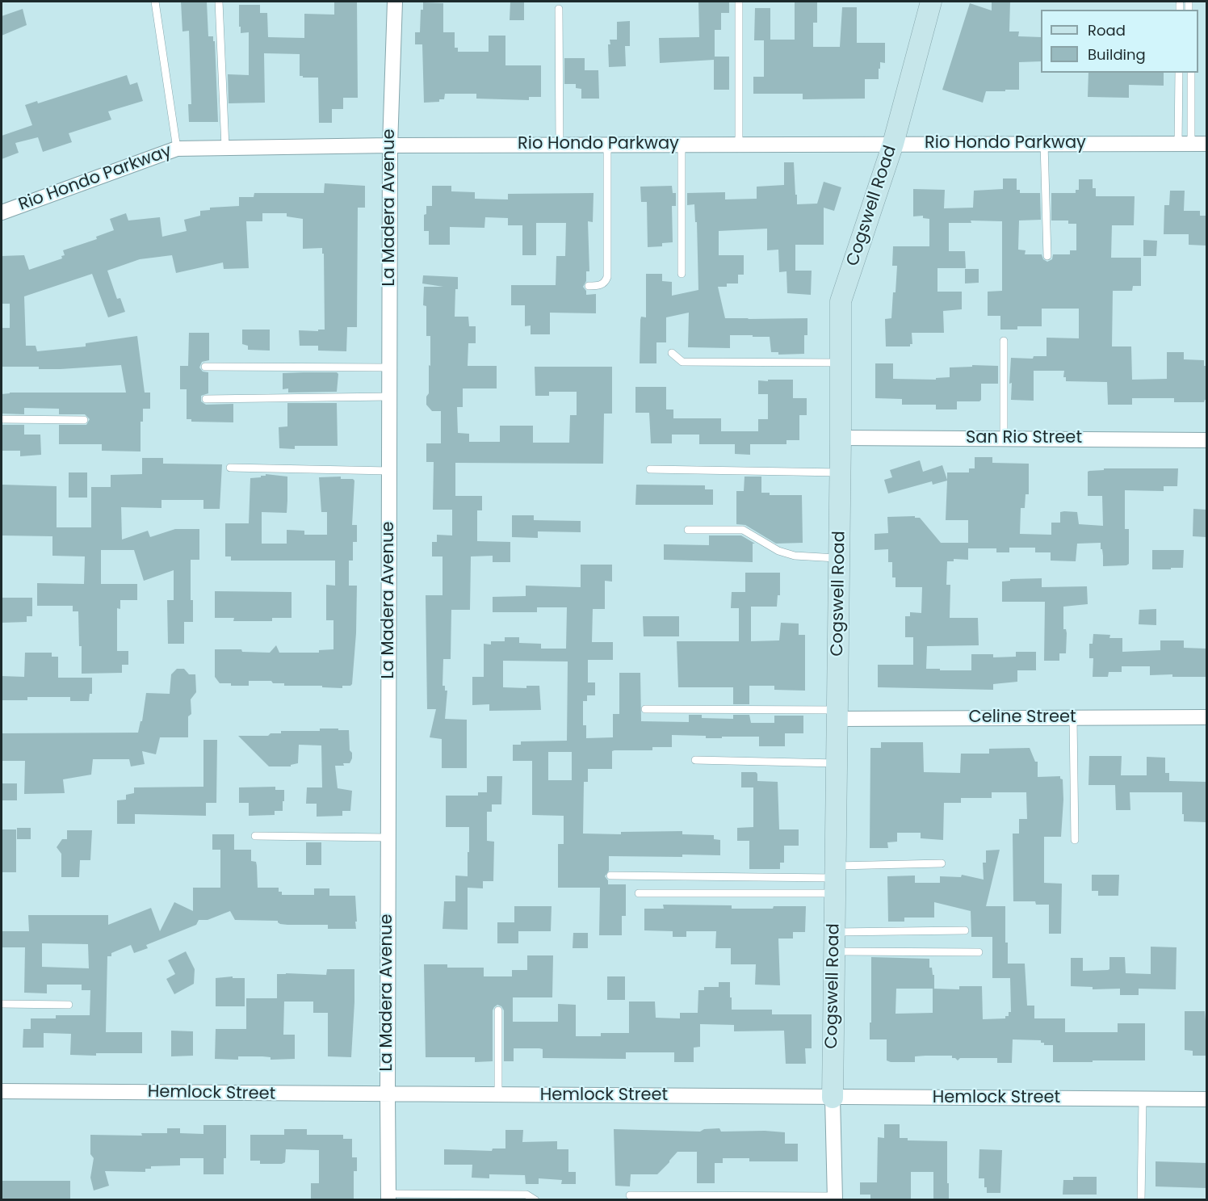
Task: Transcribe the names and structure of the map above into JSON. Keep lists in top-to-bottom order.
{
  "streets": {
    "street": [
      "Rio Hondo Parkway",
      "Cogswell Road",
      "La Madera Avenue",
      "San Rio Street",
      "Celine Street",
      "Hemlock Street"
    ]
  },
  "crossings": [
    ["Rio Hondo Parkway", "Cogswell Road"],
    ["Rio Hondo Parkway", "La Madera Avenue"],
    ["Cogswell Road", "San Rio Street"],
    ["Cogswell Road", "Celine Street"],
    ["Cogswell Road", "Hemlock Street"],
    ["La Madera Avenue", "Hemlock Street"]
  ],
  "legend": ["Road", "Building"]
}
